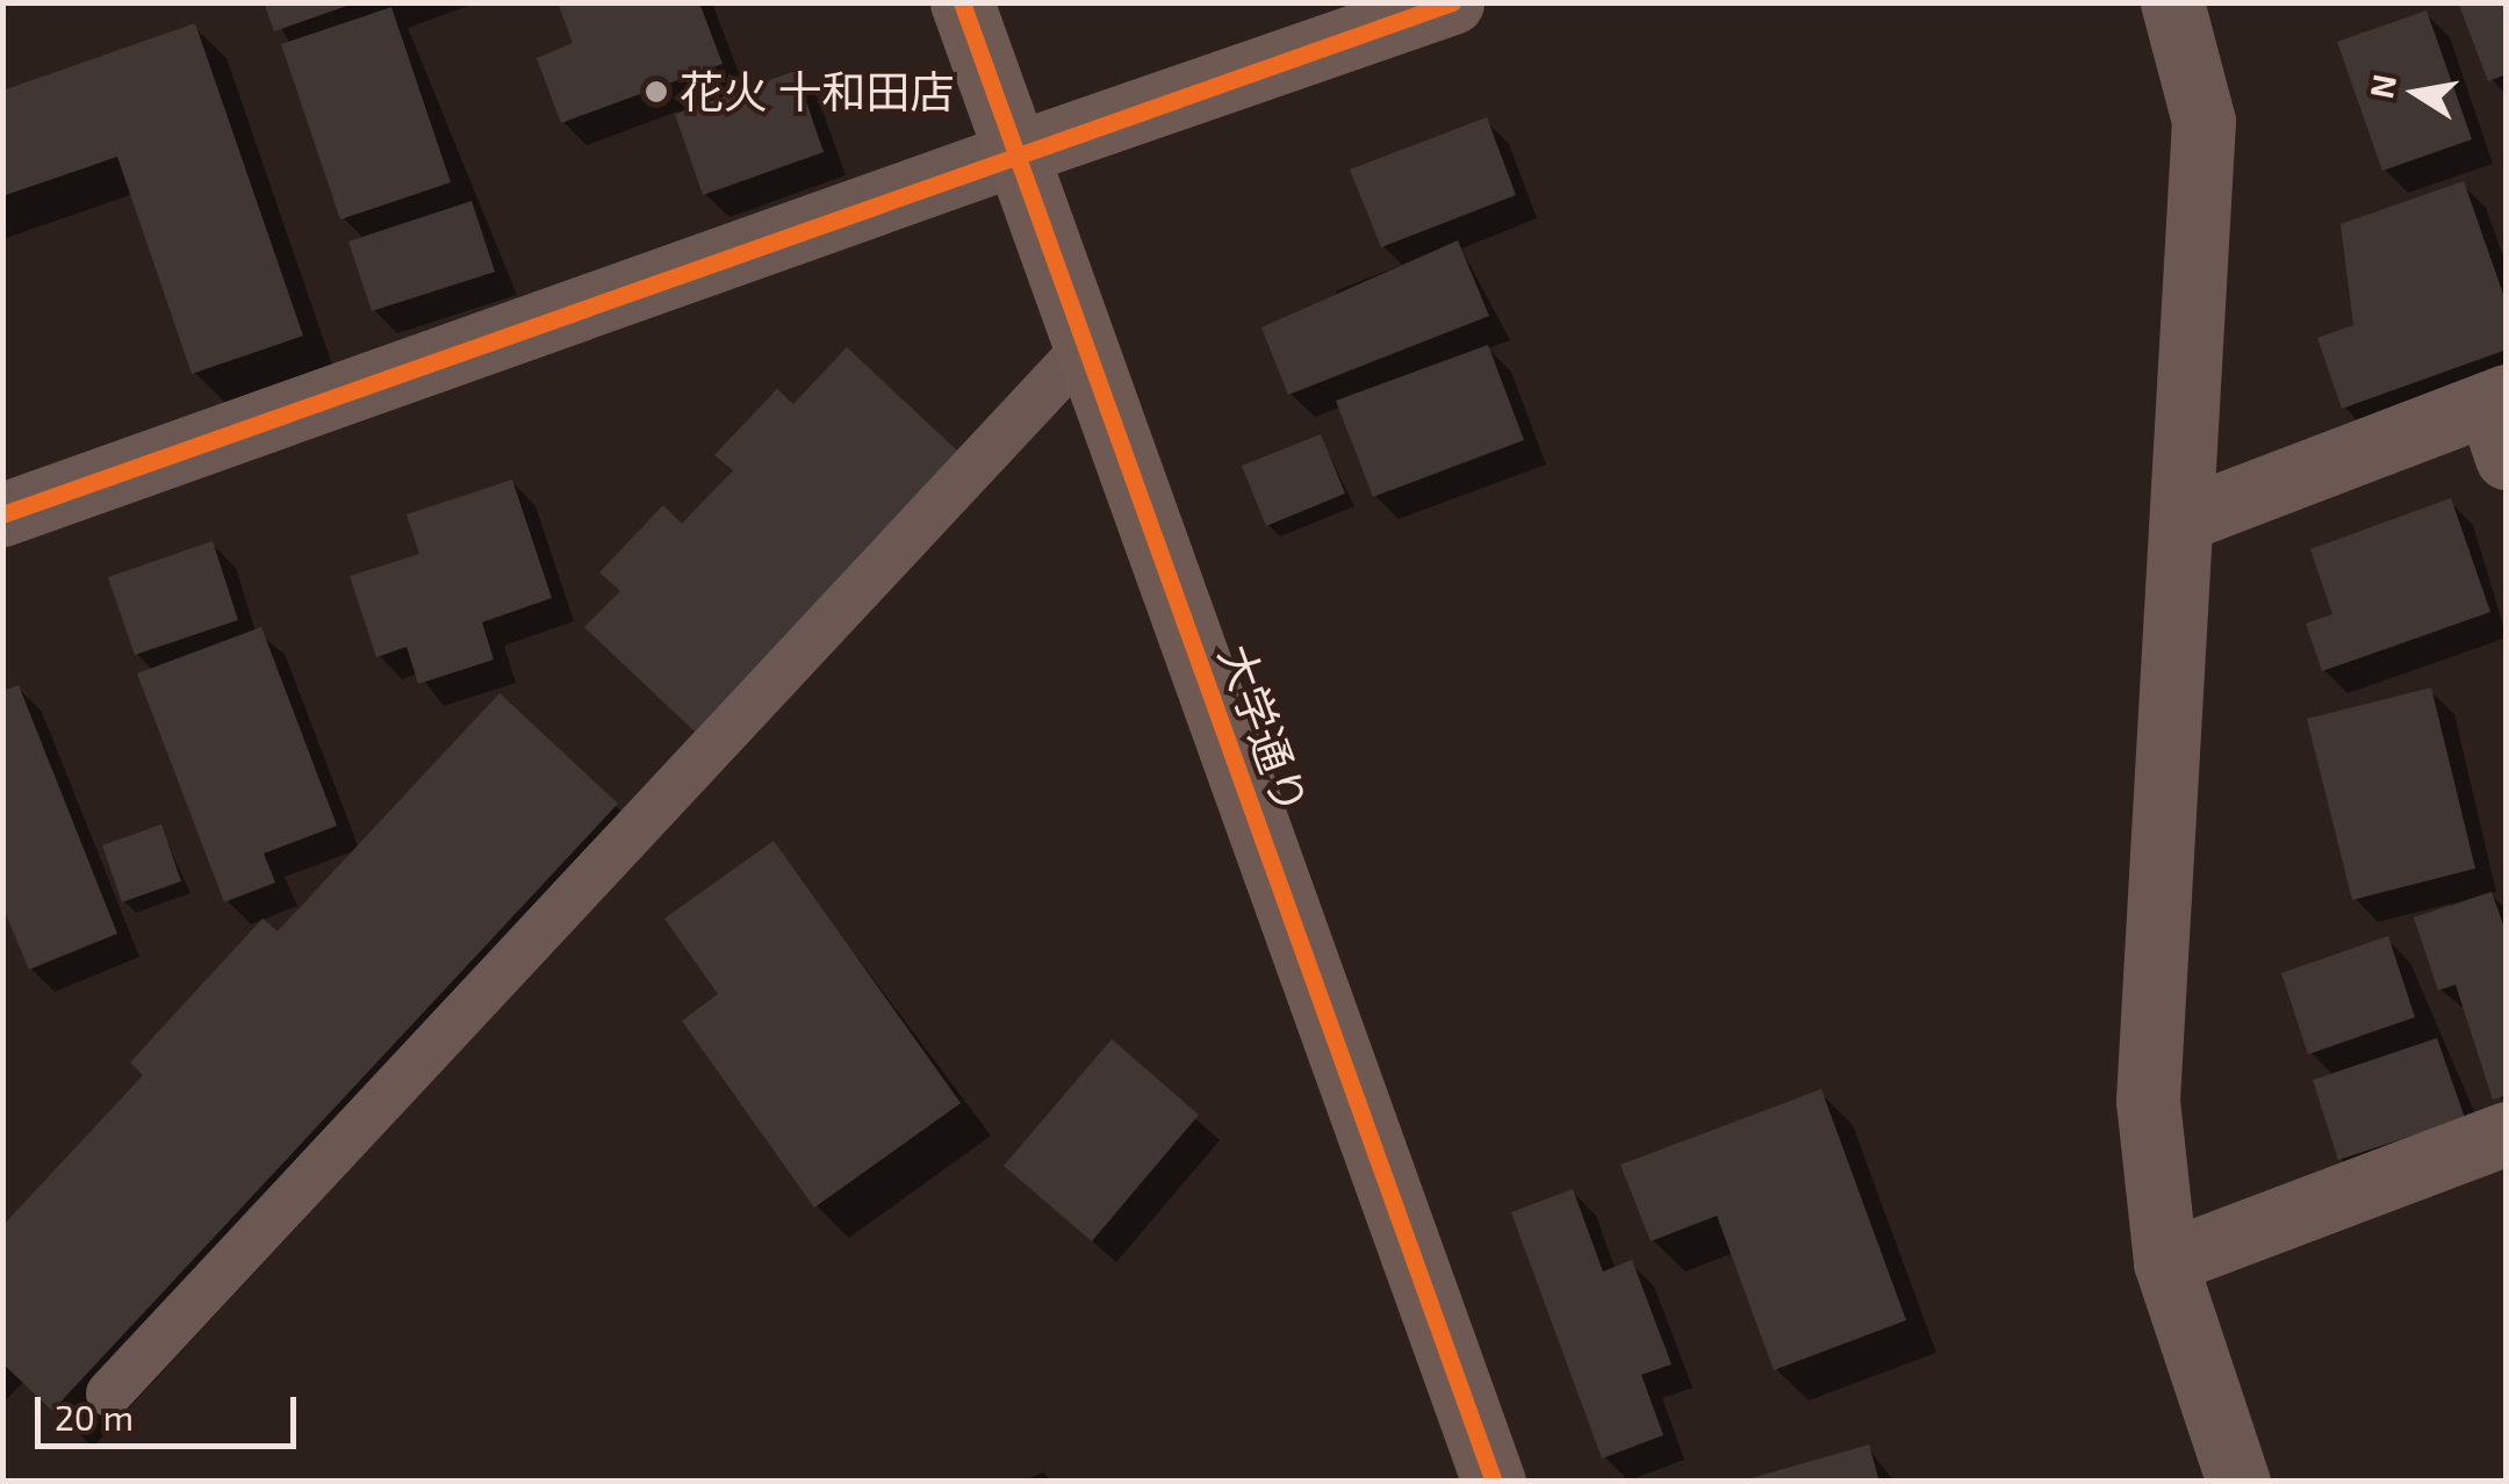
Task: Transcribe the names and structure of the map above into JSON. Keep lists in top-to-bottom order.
{
  "streets": {
    "street": ["大学通り"]
  },
  "places": ["花火 十和田店"],
  "scale_bar": "20 m",
  "north": "left"
}
